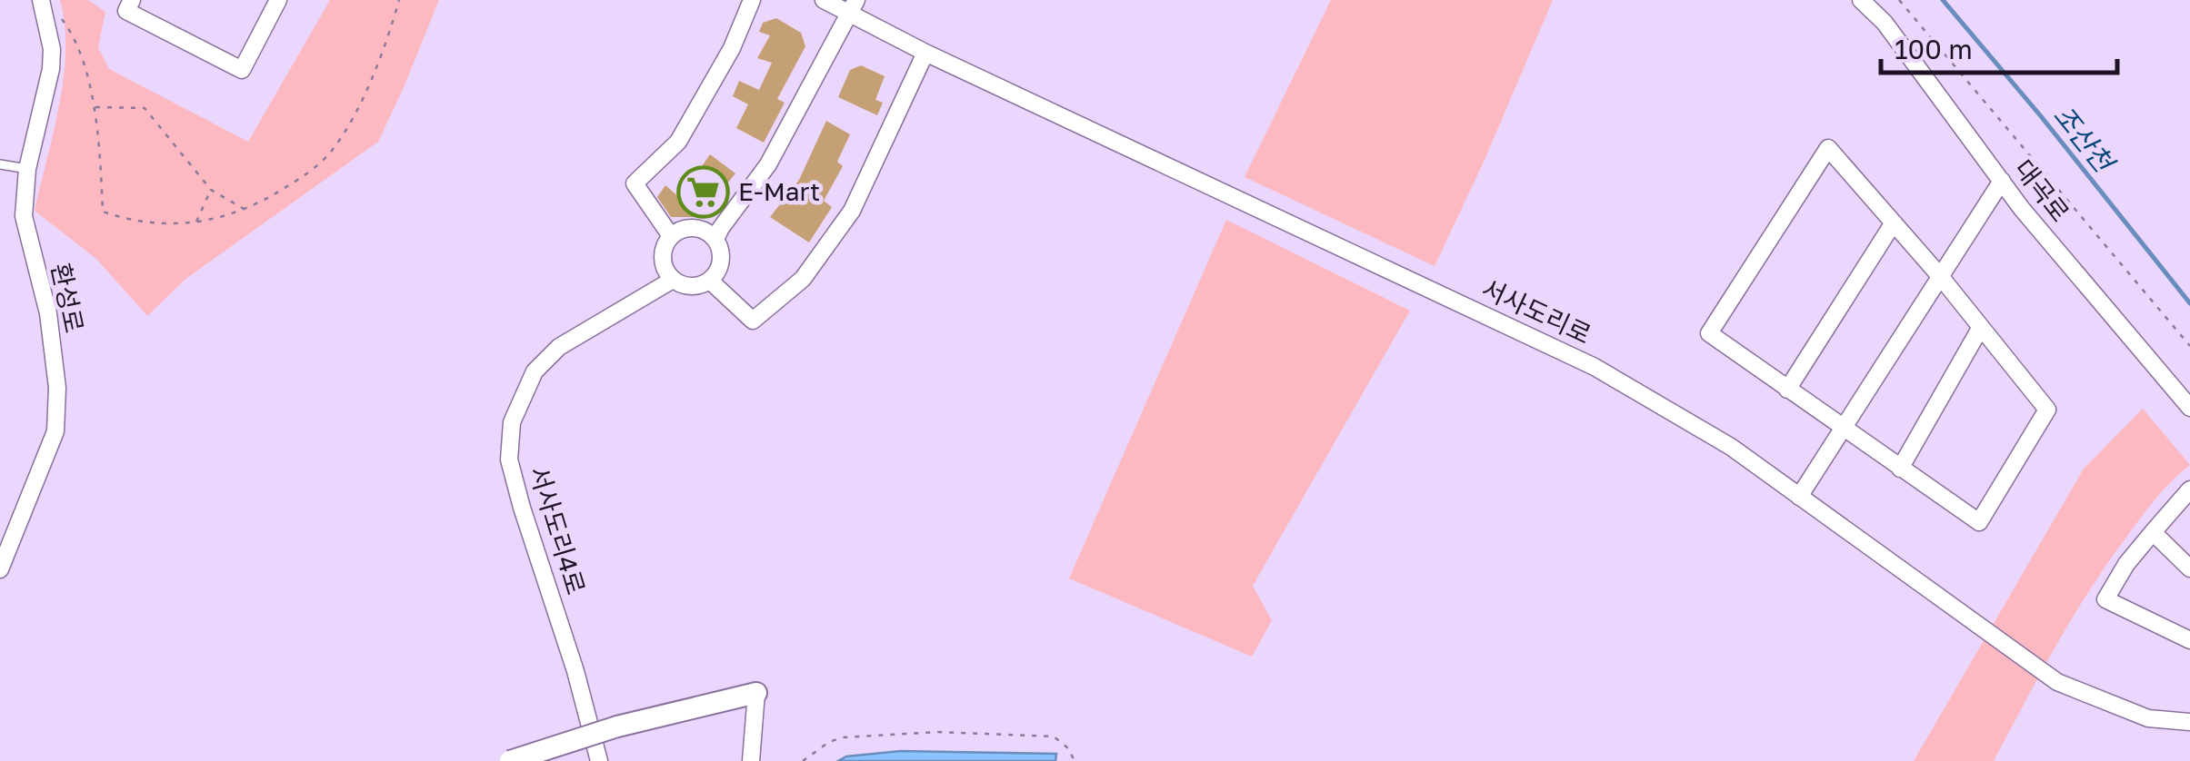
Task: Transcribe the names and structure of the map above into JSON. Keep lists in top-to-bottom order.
{
  "streets": {
    "street": [
      "대곡로",
      "환성로",
      "서사도리로",
      "서사도리4로"
    ]
  },
  "water": ["조산천"],
  "places": {
    "supermarket": ["E-Mart"]
  },
  "scale_bar": "100 m"
}
